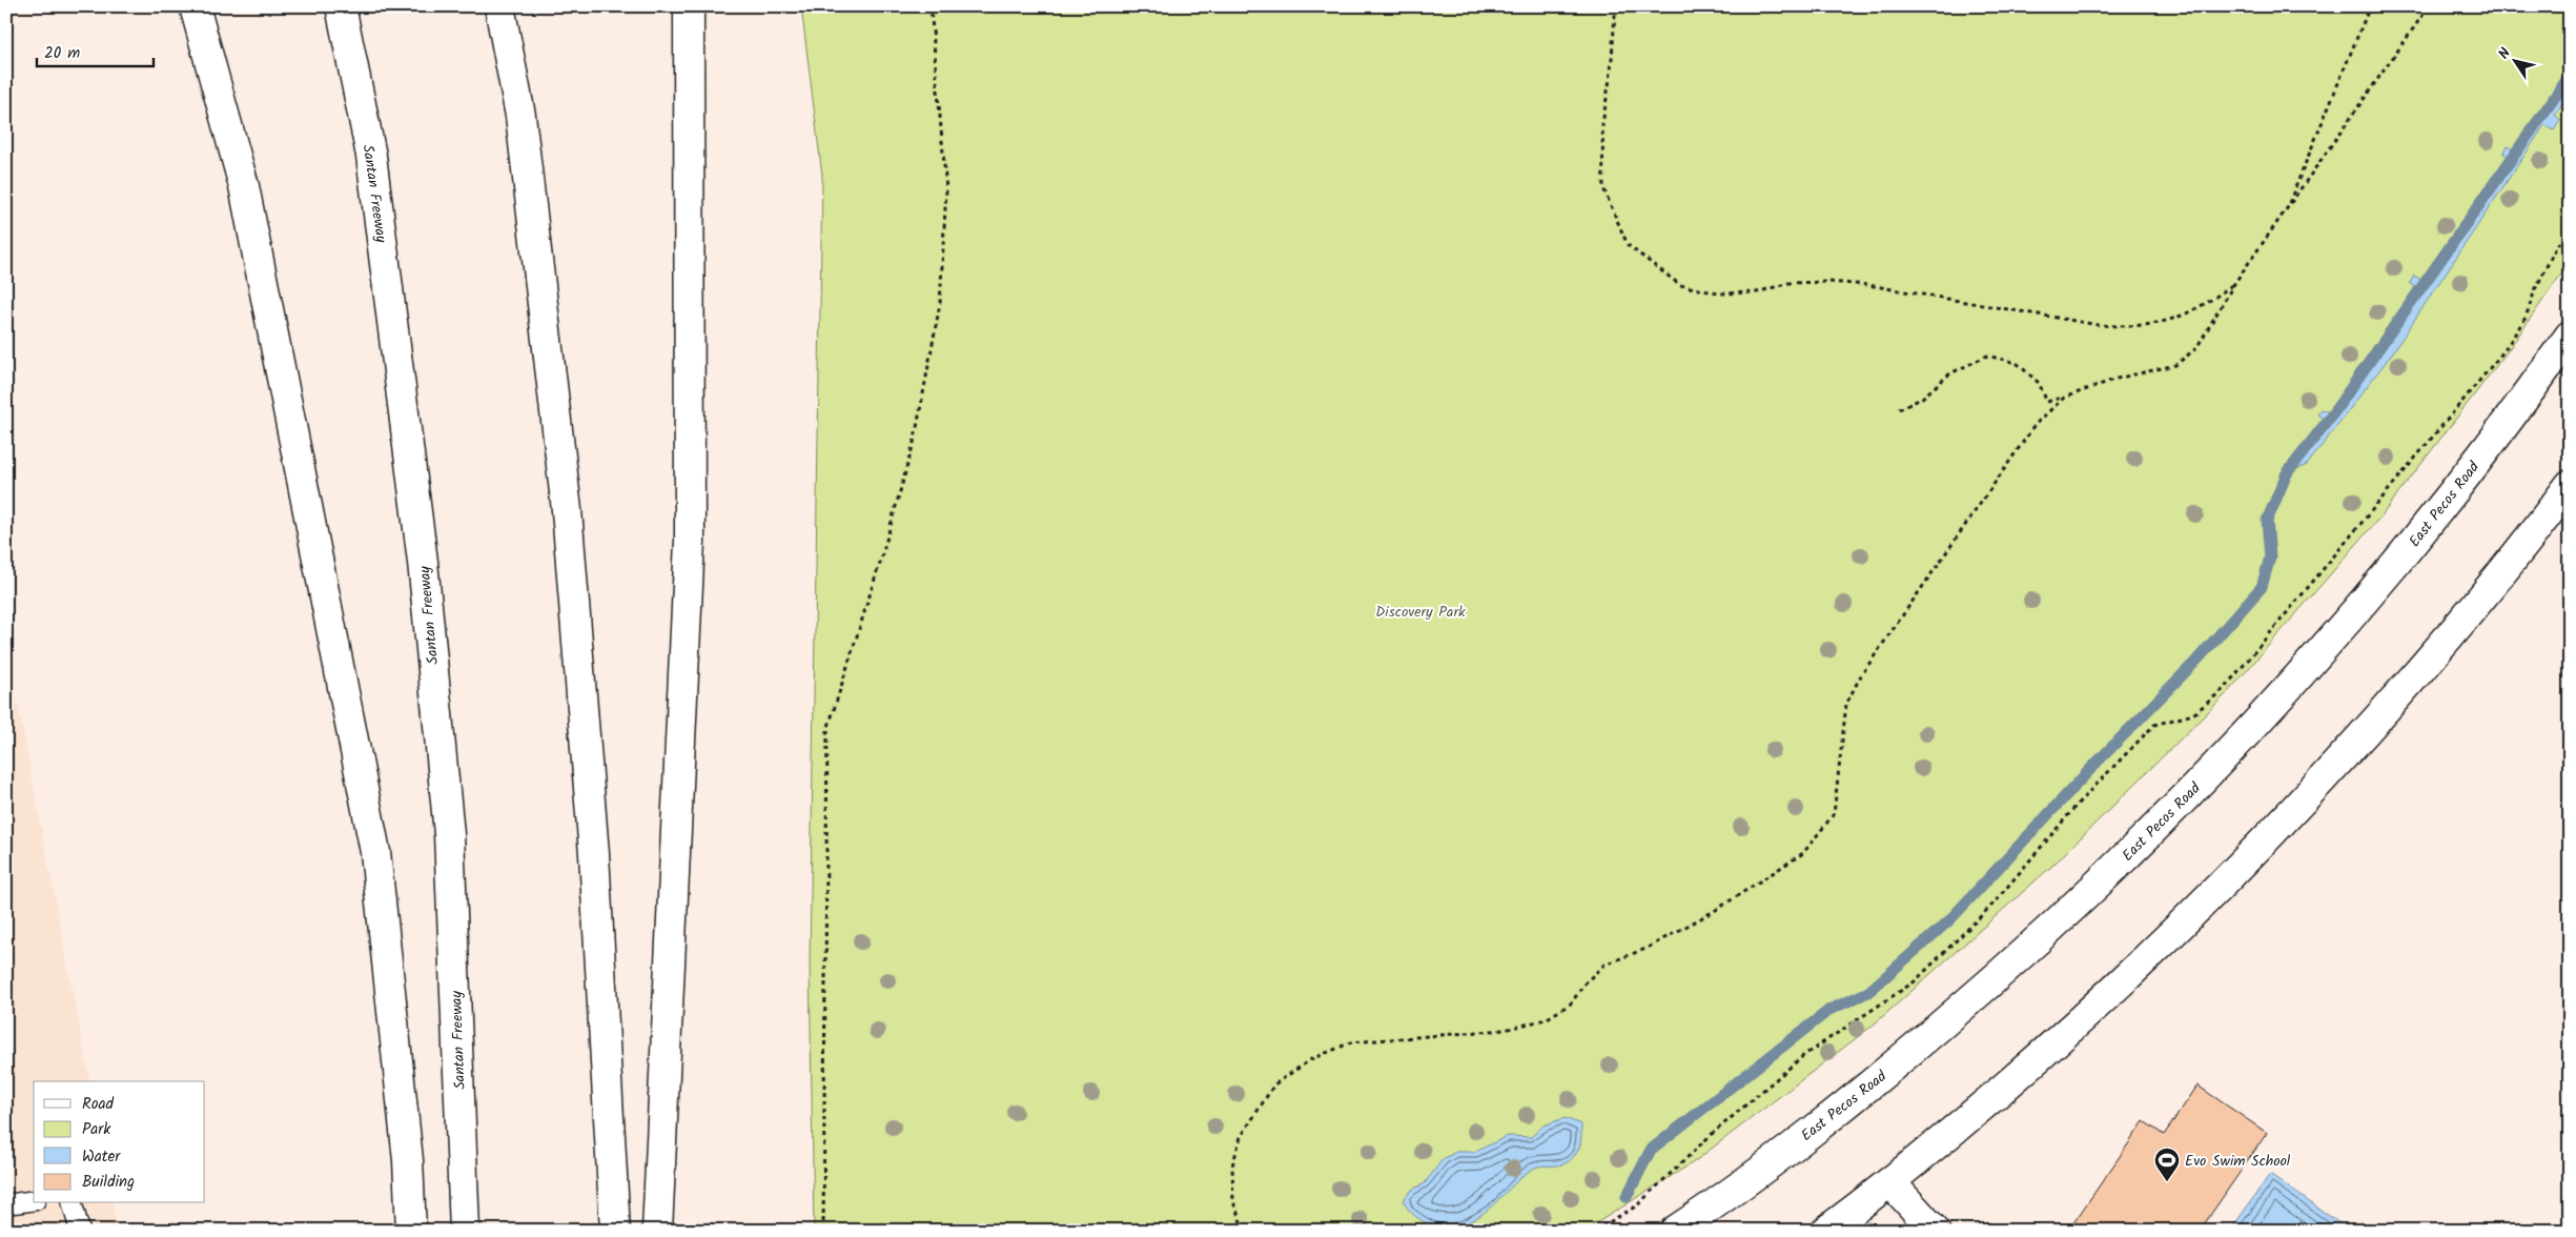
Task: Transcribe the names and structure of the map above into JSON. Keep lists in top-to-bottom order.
{
  "streets": {
    "main road": ["Santan Freeway", "East Pecos Road"]
  },
  "parks": ["Discovery Park"],
  "places": {
    "sports": ["Evo Swim School"]
  },
  "legend": [
    "Road",
    "Park",
    "Water",
    "Building"
  ],
  "scale_bar": "20 m",
  "north": "top left"
}
